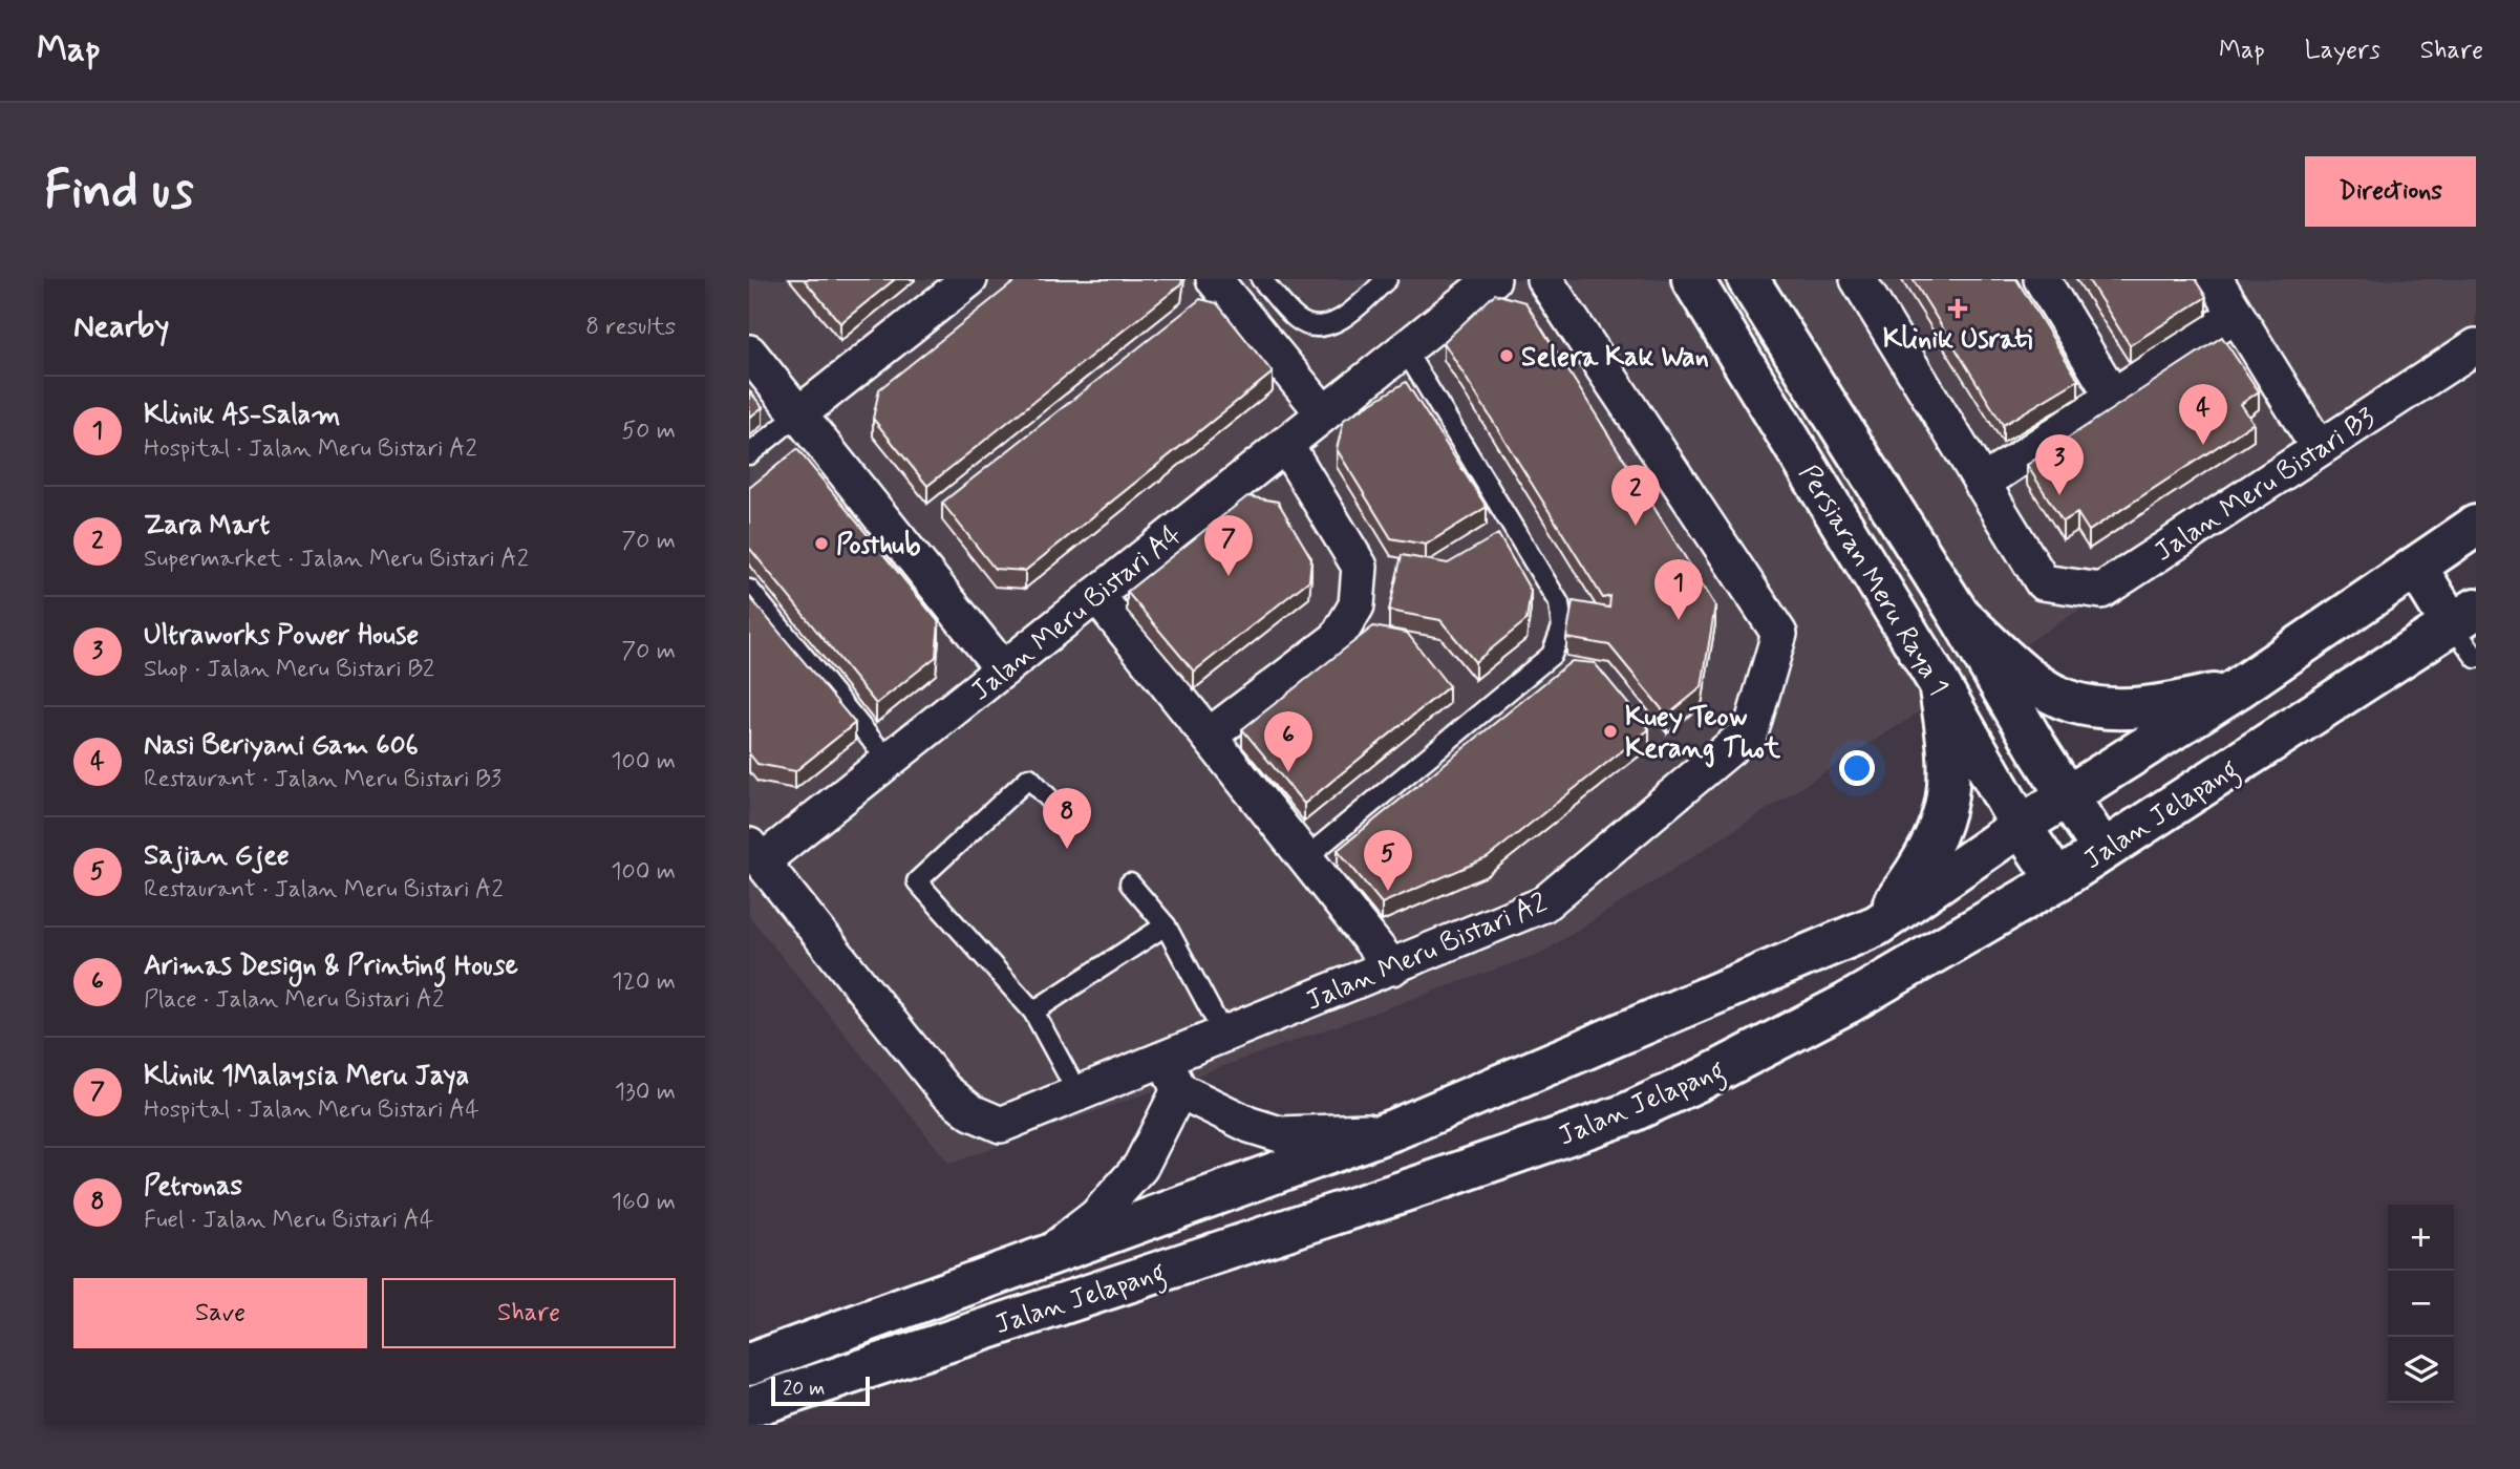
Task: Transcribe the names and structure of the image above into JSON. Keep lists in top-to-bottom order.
{
  "streets": {
    "main road": ["Persiaran Meru Raya 1", "Jalan Jelapang"],
    "street": ["Jalan Meru Bistari B3", "Jalan Meru Bistari A4", "Jalan Meru Bistari A2"]
  },
  "crossings": [
    ["Persiaran Meru Raya 1", "Jalan Jelapang"],
    ["Jalan Meru Bistari A4", "Jalan Meru Bistari A2"]
  ],
  "places": {
    "health": ["Klinik Usrati"],
    "other": ["Selera Kak Wan", "Posthub", "Kuey Teow Kerang Thot"]
  },
  "scale_bar": "20 m",
  "page": {
    "header": "Map",
    "nav": ["Map", "Layers", "Share"],
    "buttons": [
      "Directions",
      ["Save", "Share"]
    ],
    "title": "Find us",
    "heading": ["Nearby", "8 results"],
    "list": [
      {
        "mark": "1",
        "name": "Klinik As-Salam",
        "note": "Hospital · Jalan Meru Bistari A2",
        "value": "50 m"
      },
      {
        "mark": "2",
        "name": "Zara Mart",
        "note": "Supermarket · Jalan Meru Bistari A2",
        "value": "70 m"
      },
      {
        "mark": "3",
        "name": "Ultraworks Power House",
        "note": "Shop · Jalan Meru Bistari B2",
        "value": "70 m"
      },
      {
        "mark": "4",
        "name": "Nasi Beriyani Gam 606",
        "note": "Restaurant · Jalan Meru Bistari B3",
        "value": "100 m"
      },
      {
        "mark": "5",
        "name": "Sajian Gjee",
        "note": "Restaurant · Jalan Meru Bistari A2",
        "value": "100 m"
      },
      {
        "mark": "6",
        "name": "Arimas Design & Printing House",
        "note": "Place · Jalan Meru Bistari A2",
        "value": "120 m"
      },
      {
        "mark": "7",
        "name": "Klinik 1Malaysia Meru Jaya",
        "note": "Hospital · Jalan Meru Bistari A4",
        "value": "130 m"
      },
      {
        "mark": "8",
        "name": "Petronas",
        "note": "Fuel · Jalan Meru Bistari A4",
        "value": "160 m"
      }
    ],
    "pins": [
      "4",
      "3",
      "2",
      "7",
      "1",
      "6",
      "8",
      "5"
    ],
    "map_buttons": ["+", "−"],
    "scale": "20 m"
  }
}
